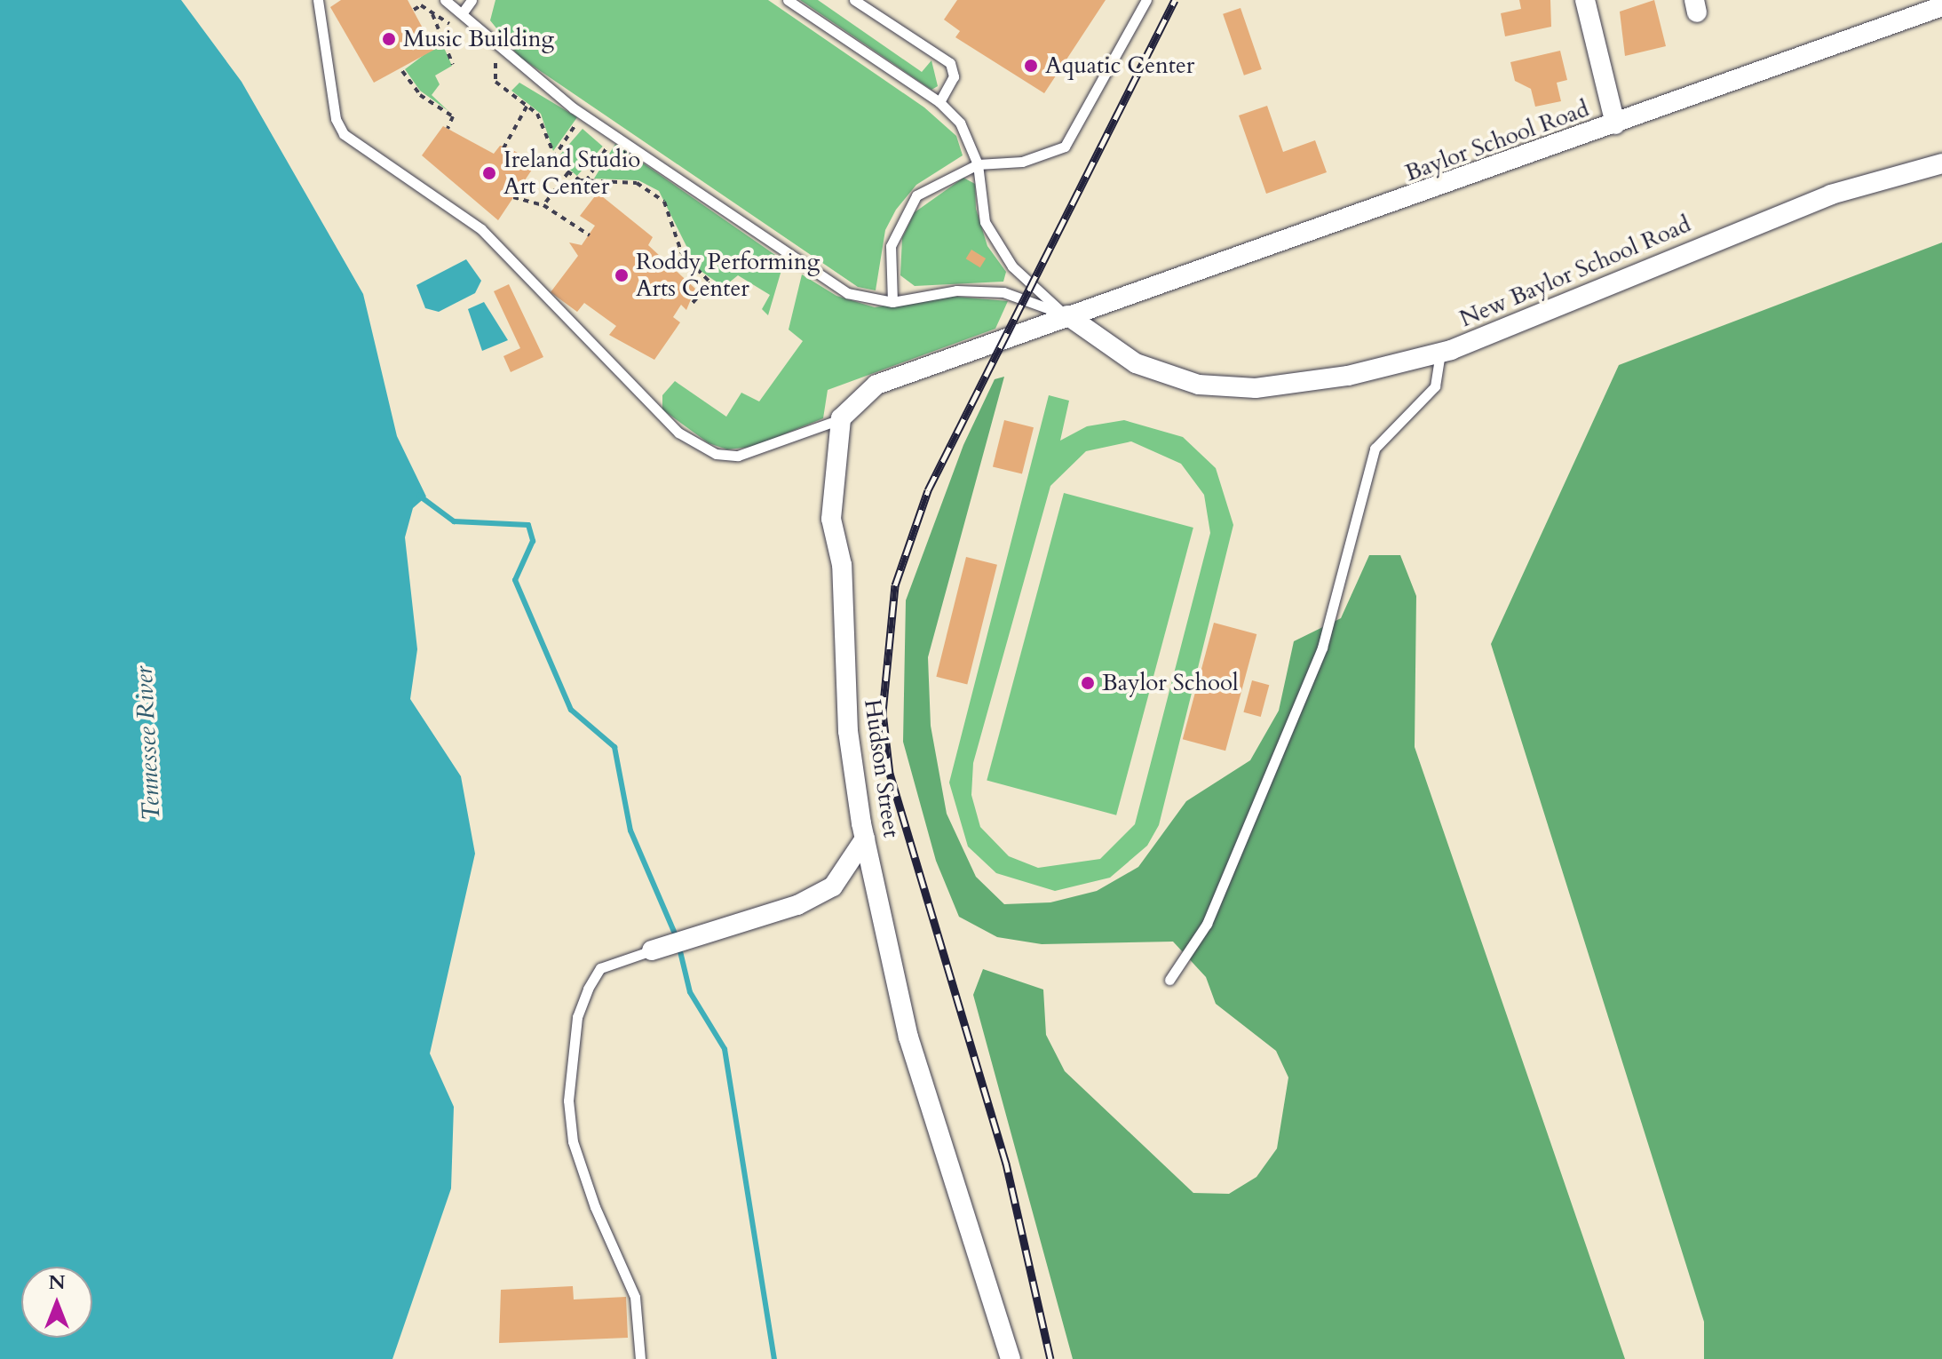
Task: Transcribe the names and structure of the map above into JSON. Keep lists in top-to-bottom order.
{
  "streets": {
    "street": ["Baylor School Road", "New Baylor School Road", "Hudson Street"]
  },
  "crossings": [
    ["Baylor School Road", "New Baylor School Road"]
  ],
  "water": ["Tennessee River"],
  "places": [
    "Music Building",
    "Aquatic Center",
    "Ireland Studio Art Center",
    "Roddy Performing Arts Center",
    "Baylor School"
  ],
  "north": "top"
}
